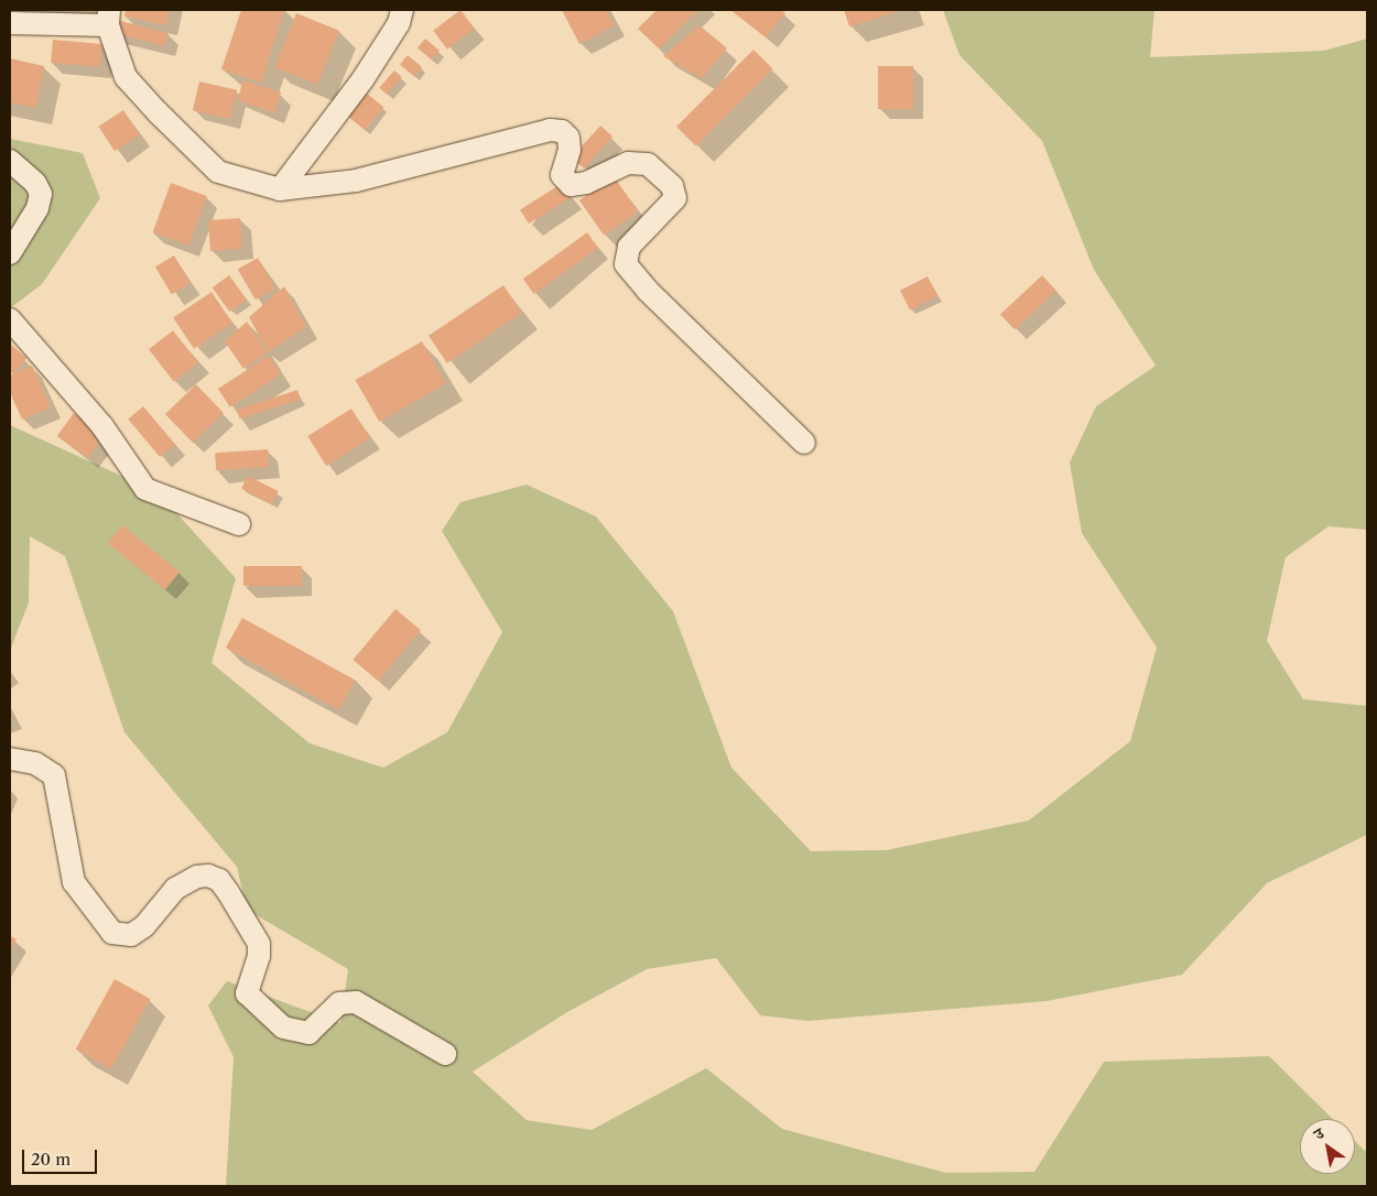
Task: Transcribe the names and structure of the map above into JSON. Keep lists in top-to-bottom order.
{
  "scale_bar": "20 m",
  "north": "top left"
}
